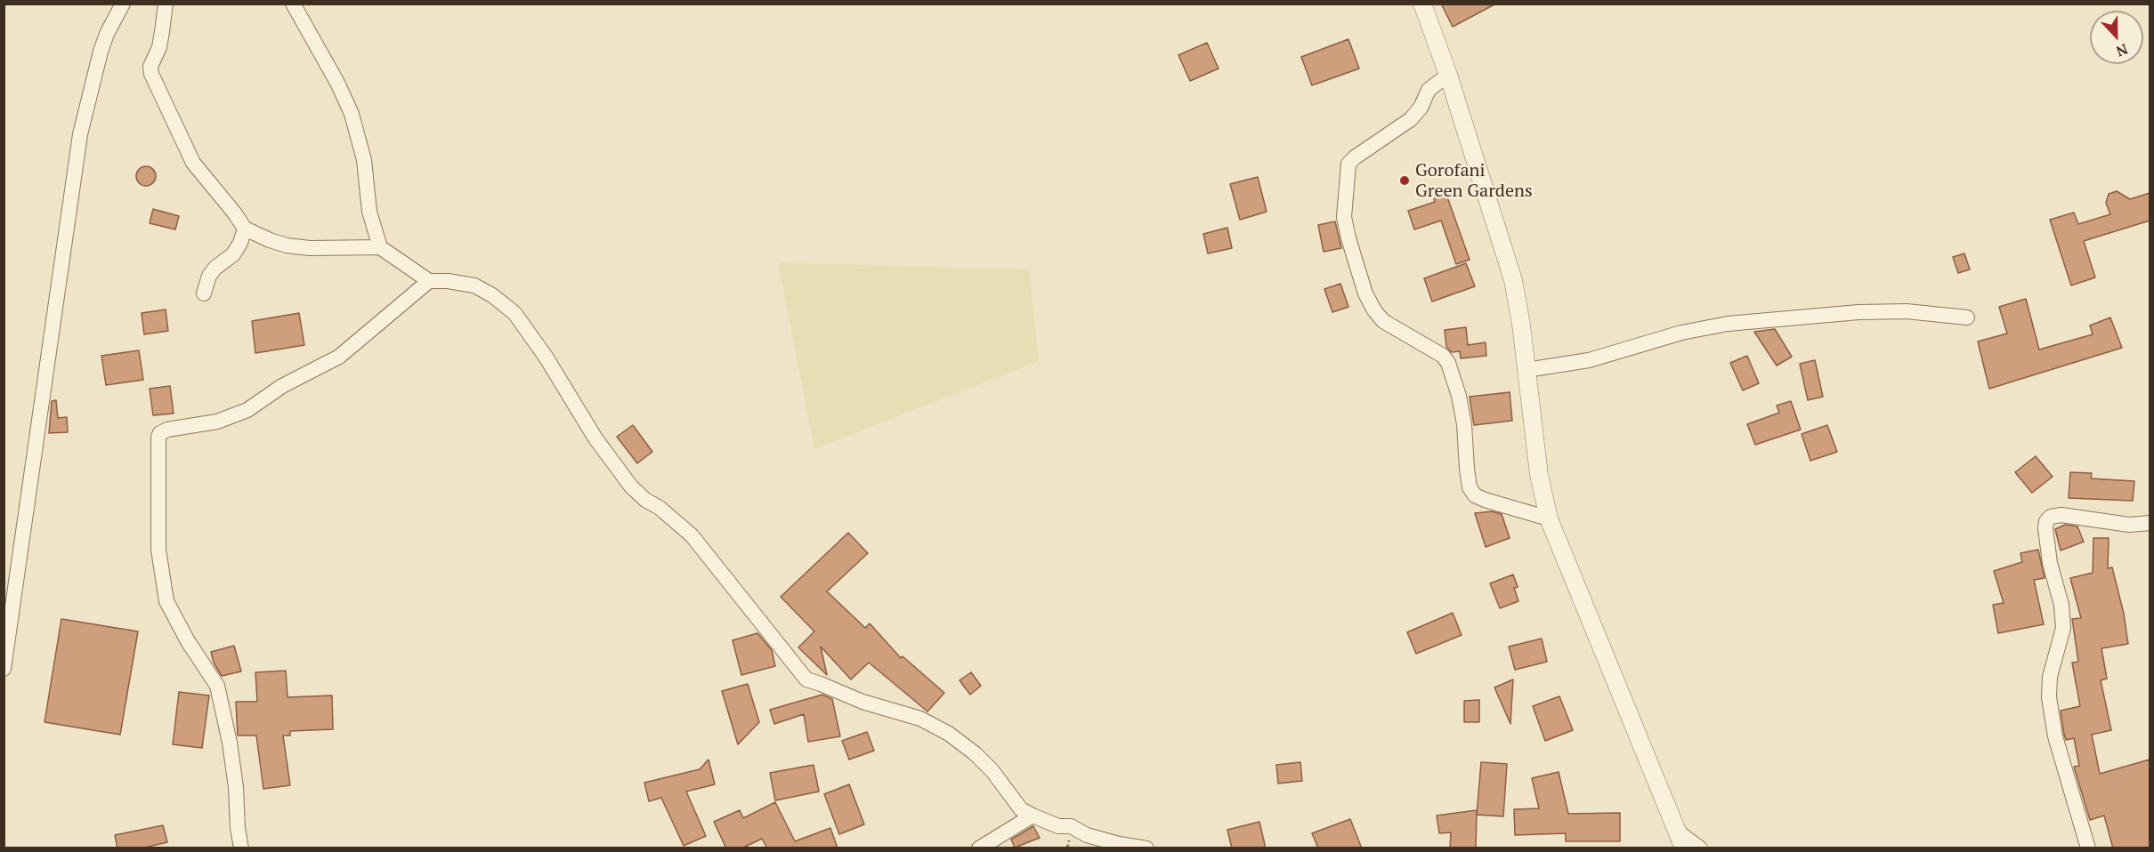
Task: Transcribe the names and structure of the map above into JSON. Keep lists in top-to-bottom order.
{
  "places": ["Gorofani Green Gardens"],
  "north": "bottom"
}
